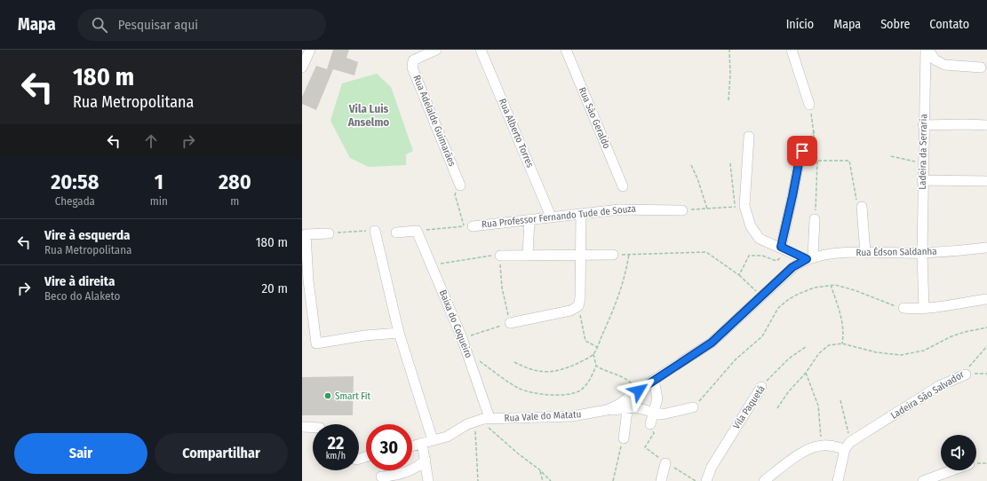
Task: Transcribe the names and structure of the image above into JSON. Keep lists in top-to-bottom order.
{
  "streets": {
    "street": [
      "Rua Sāo Geraldo",
      "Rua Adelalde Guimarães",
      "Rua Alberto Torres",
      "Ladeira da Serraria",
      "Rua Professor Fernando Tude de Souza",
      "Rua Édson Saldanha",
      "Baixa do Coqueiro",
      "Ladeira São Salvador",
      "Vila Paquetá",
      "Rua Vale do Matatu"
    ]
  },
  "crossings": [
    ["Rua Alberto Torres", "Rua Professor Fernando Tude de Souza"],
    ["Ladeira da Serraria", "Rua Édson Saldanha"],
    ["Rua Édson Saldanha", "Rua Vale do Matatu"],
    ["Baixa do Coqueiro", "Rua Vale do Matatu"]
  ],
  "districts": ["Vila Luis Anselmo"],
  "places": ["Smart Fit"],
  "page": {
    "header": "Mapa",
    "search": "Pesquisar aqui",
    "nav": [
      "Início",
      "Mapa",
      "Sobre",
      "Contato"
    ],
    "turn": ["180 m", "Rua Metropolitana"],
    "eta": [
      "20:58",
      "Chegada",
      "1",
      "min",
      "280",
      "m"
    ],
    "list": [
      {
        "name": "Vire à esquerda",
        "note": "Rua Metropolitana",
        "value": "180 m"
      },
      {
        "name": "Vire à direita",
        "note": "Beco do Alaketo",
        "value": "20 m"
      }
    ],
    "speed": "22 km/h",
    "limit": "30",
    "buttons": ["Sair", "Compartilhar"]
  }
}
